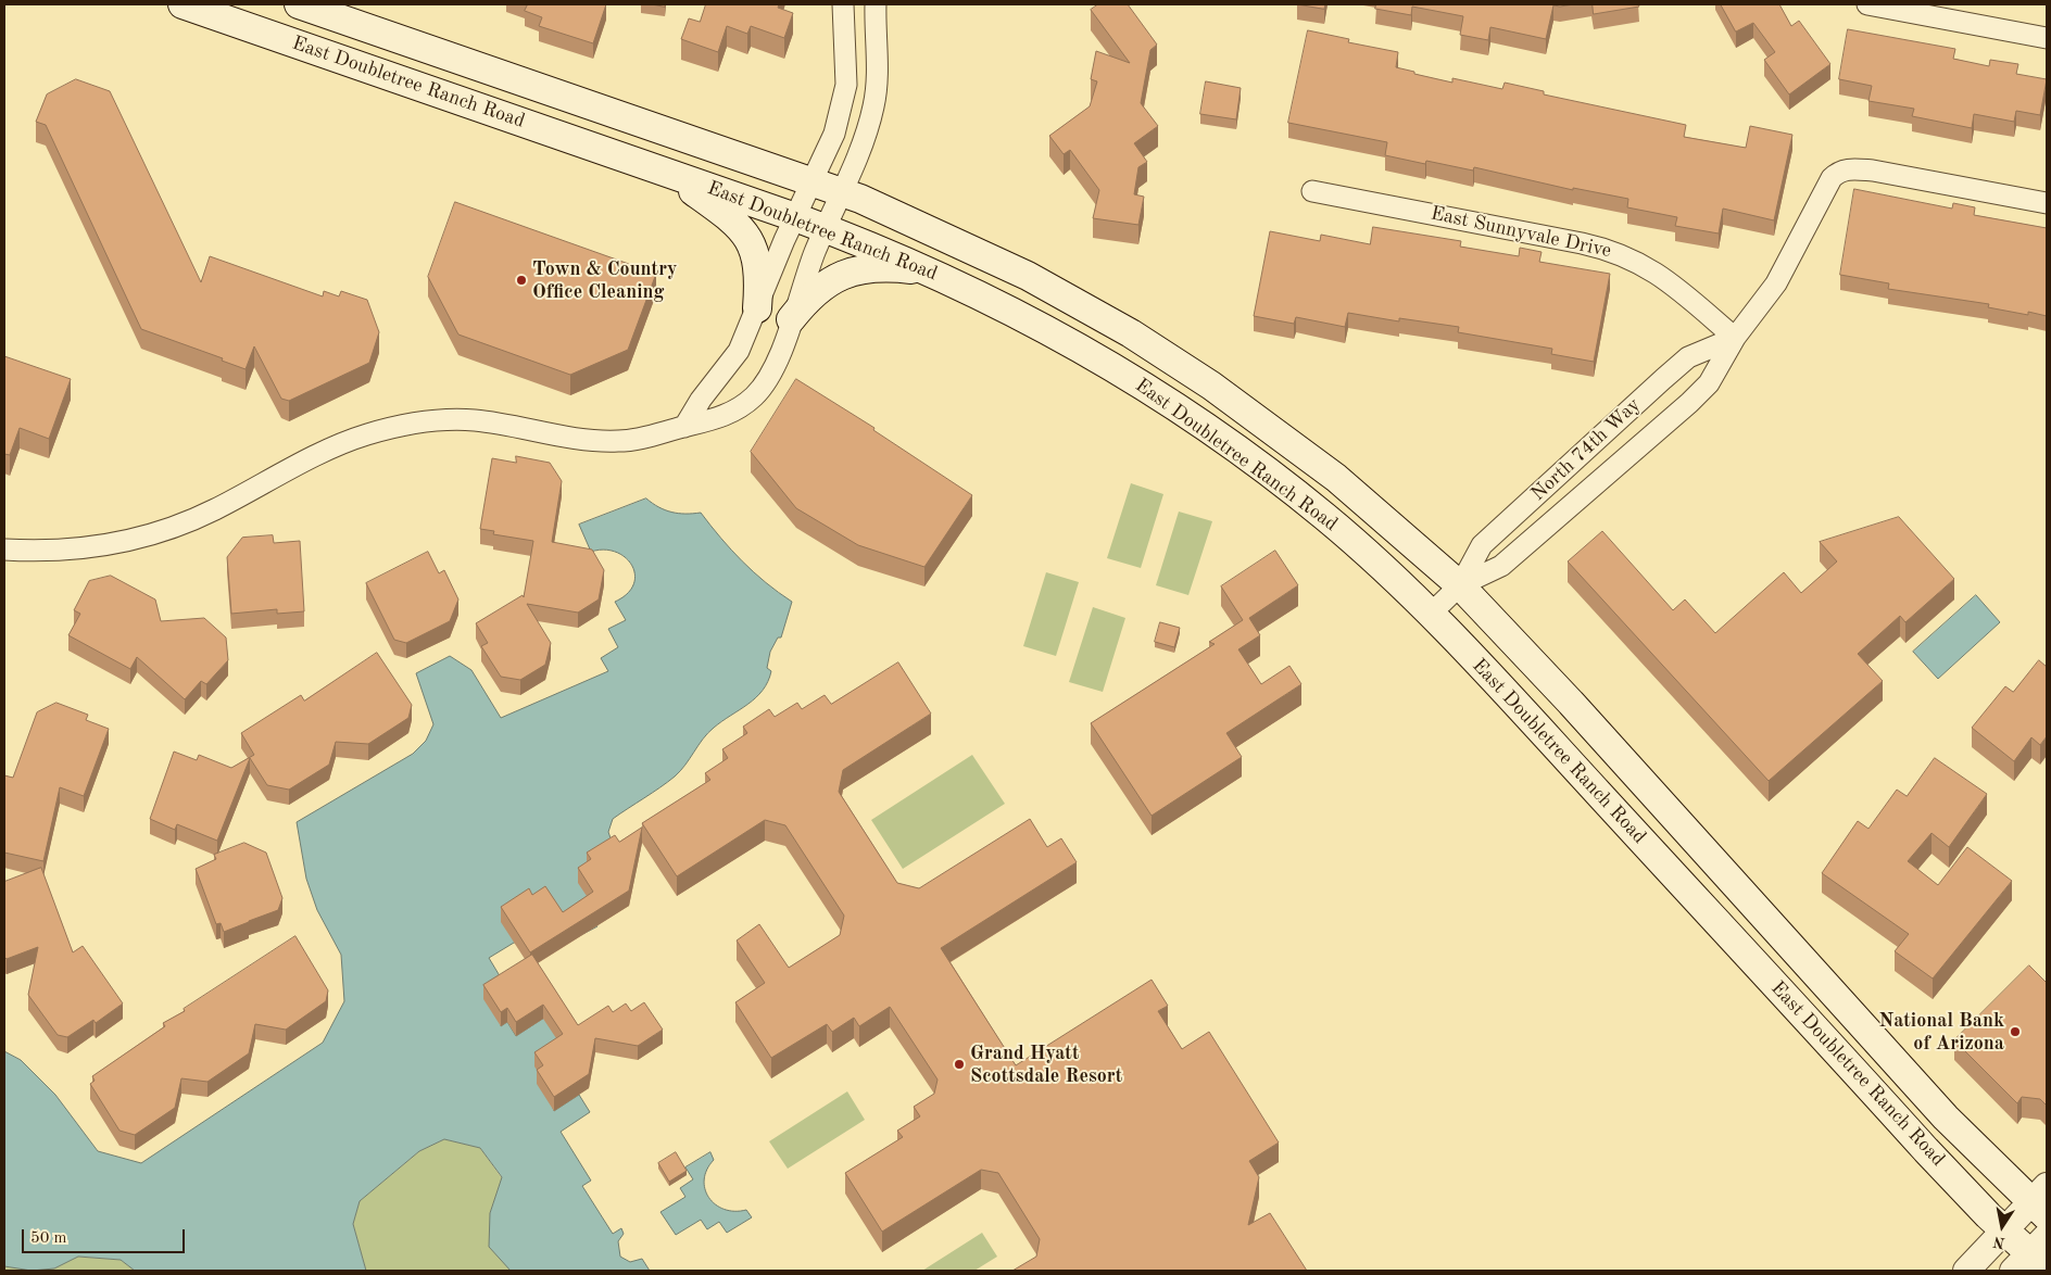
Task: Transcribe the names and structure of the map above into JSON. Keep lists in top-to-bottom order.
{
  "streets": {
    "main road": ["East Doubletree Ranch Road"],
    "street": ["East Sunnyvale Drive", "North 74th Way"]
  },
  "crossings": [
    ["East Doubletree Ranch Road", "North 74th Way"],
    ["East Sunnyvale Drive", "North 74th Way"]
  ],
  "places": ["Town & Country Office Cleaning", "National Bank of Arizona", "Grand Hyatt Scottsdale Resort"],
  "scale_bar": "50 m",
  "north": "bottom"
}
